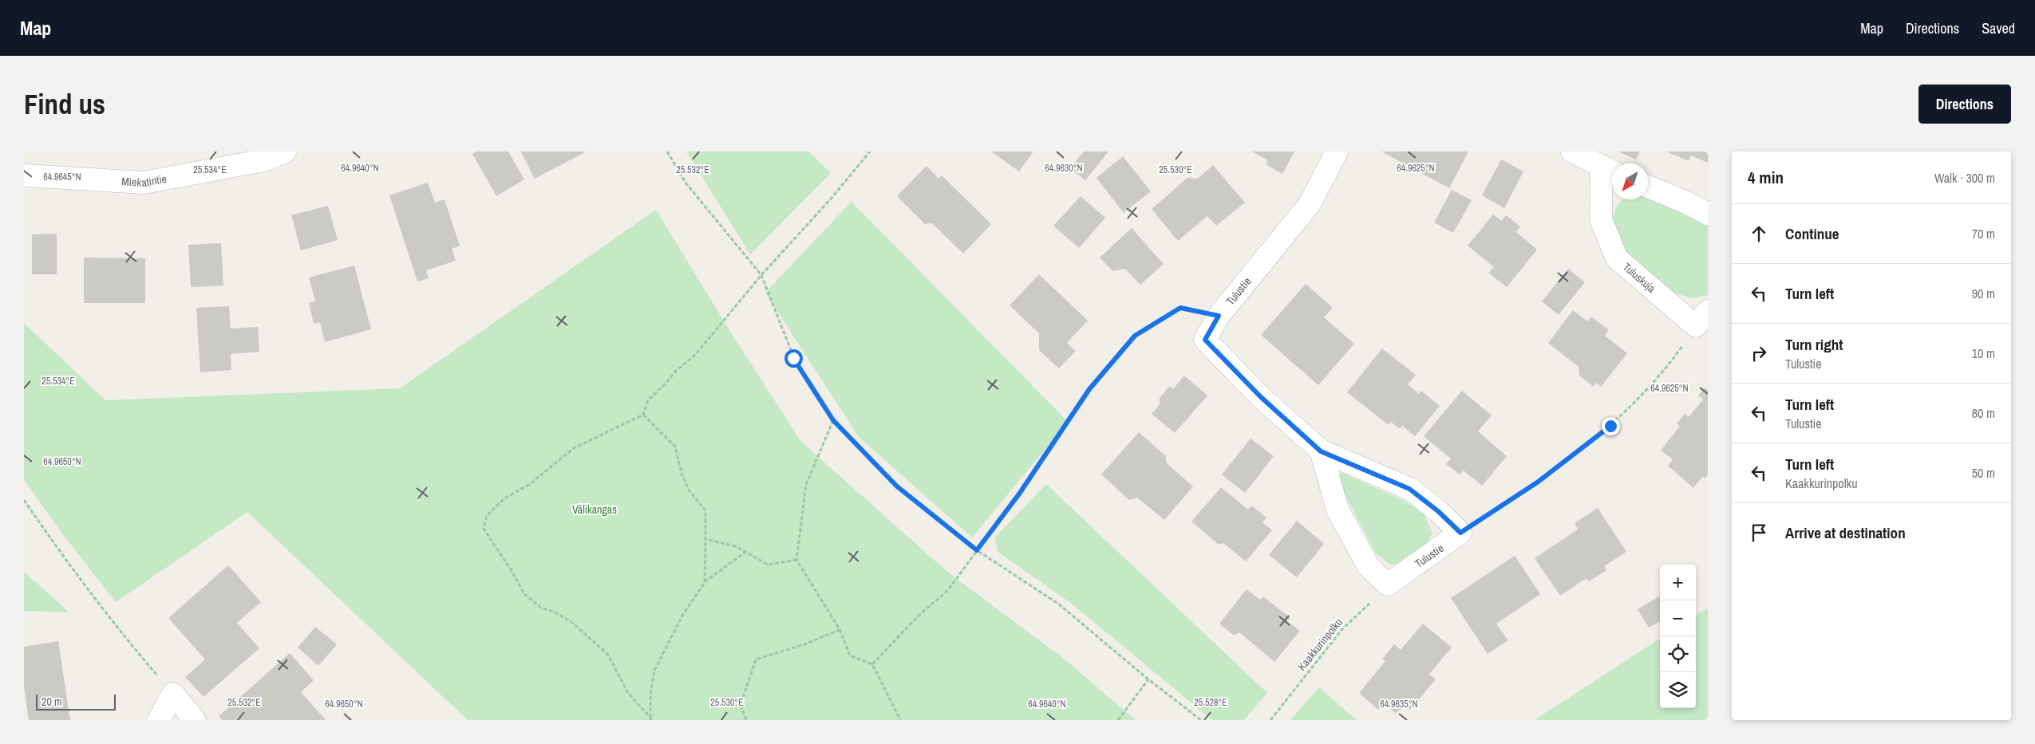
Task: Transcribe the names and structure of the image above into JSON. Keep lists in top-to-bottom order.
{
  "streets": {
    "street": ["Miekatintie", "Tuluskuja", "Tulustie"],
    "path": ["Kaakkurinpolku"]
  },
  "crossings": [
    ["Tulustie", "Kaakkurinpolku"]
  ],
  "parks": ["Välikangas"],
  "scale_bar": "20 m",
  "north": "bottom left",
  "page": {
    "header": "Map",
    "nav": ["Map", "Directions", "Saved"],
    "buttons": "Directions",
    "title": "Find us",
    "heading": ["4 min", "Walk · 300 m"],
    "list": [
      ["Continue", "70 m"],
      ["Turn left", "90 m"],
      ["Turn right", "Tulustie", "10 m"],
      ["Turn left", "Tulustie", "80 m"],
      ["Turn left", "Kaakkurinpolku", "50 m"],
      "Arrive at destination"
    ],
    "map_buttons": ["+", "−"],
    "scale": "20 m"
  },
  "coordinates": [
    "64.9640°N",
    "64.9630°N",
    "64.9625°N",
    "25.534°E",
    "25.532°E",
    "25.530°E",
    "64.9645°N",
    "64.9650°N",
    "25.528°E",
    "64.9635°N"
  ]
}
